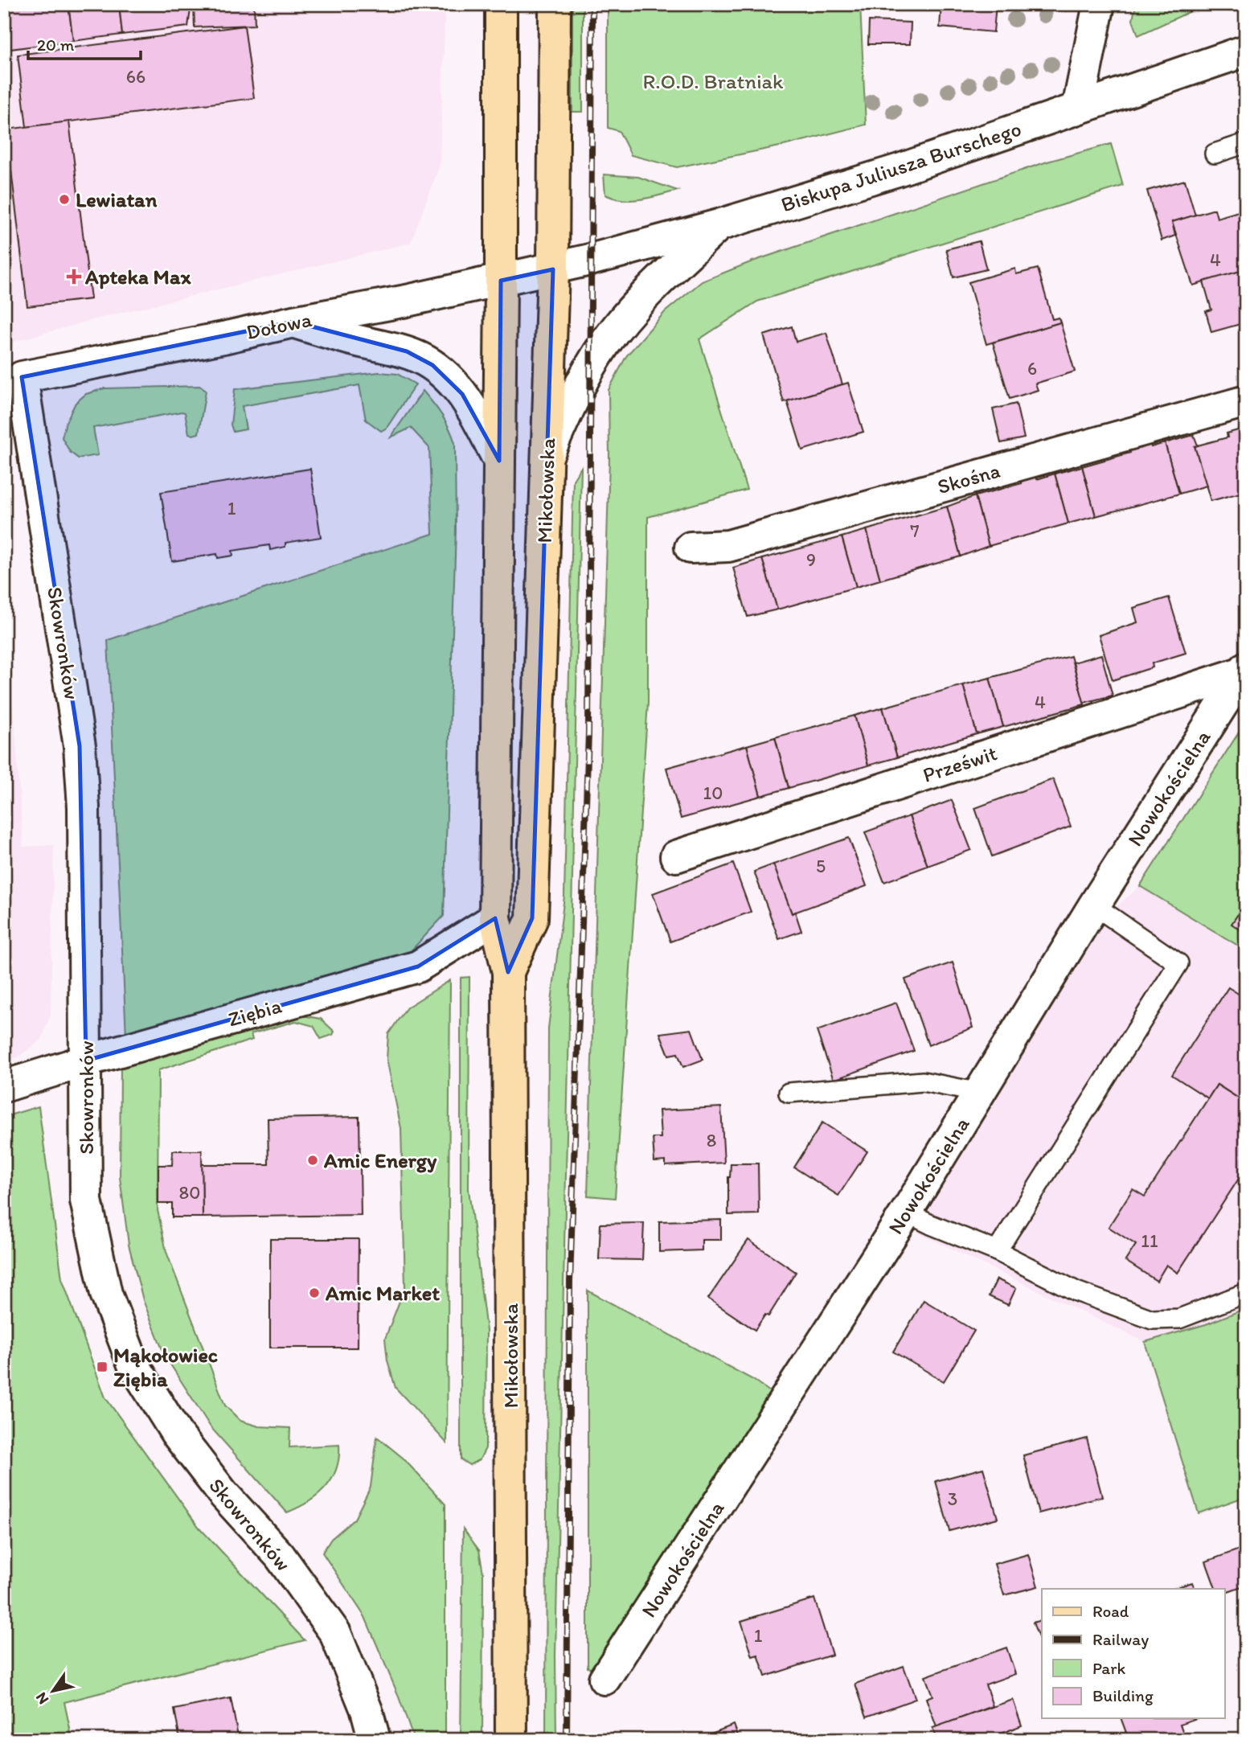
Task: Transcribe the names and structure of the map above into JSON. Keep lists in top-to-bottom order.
{
  "streets": {
    "main road": ["Mikołowska"],
    "street": [
      "Biskupa Juliusza Burschego",
      "Dołowa",
      "Skośna",
      "Skowronków",
      "Prześwit",
      "Nowokościelna",
      "Ziębia"
    ]
  },
  "crossings": [
    ["Biskupa Juliusza Burschego", "Dołowa"],
    ["Biskupa Juliusza Burschego", "Mikołowska"],
    ["Dołowa", "Mikołowska"],
    ["Dołowa", "Skowronków"],
    ["Mikołowska", "Ziębia"],
    ["Skowronków", "Ziębia"],
    ["Prześwit", "Nowokościelna"]
  ],
  "parks": ["R.O.D. Bratniak"],
  "places": {
    "other": ["Lewiatan", "Amic Energy", "Amic Market"],
    "health": ["Apteka Max"],
    "transit": ["Mąkołowiec Ziębia"]
  },
  "house_numbers": [
    "66",
    "4",
    "6",
    "1",
    "7",
    "9",
    "4",
    "10",
    "5",
    "8",
    "80",
    "11",
    "3",
    "1"
  ],
  "legend": [
    "Road",
    "Railway",
    "Park",
    "Building"
  ],
  "scale_bar": "20 m",
  "north": "bottom left"
}
